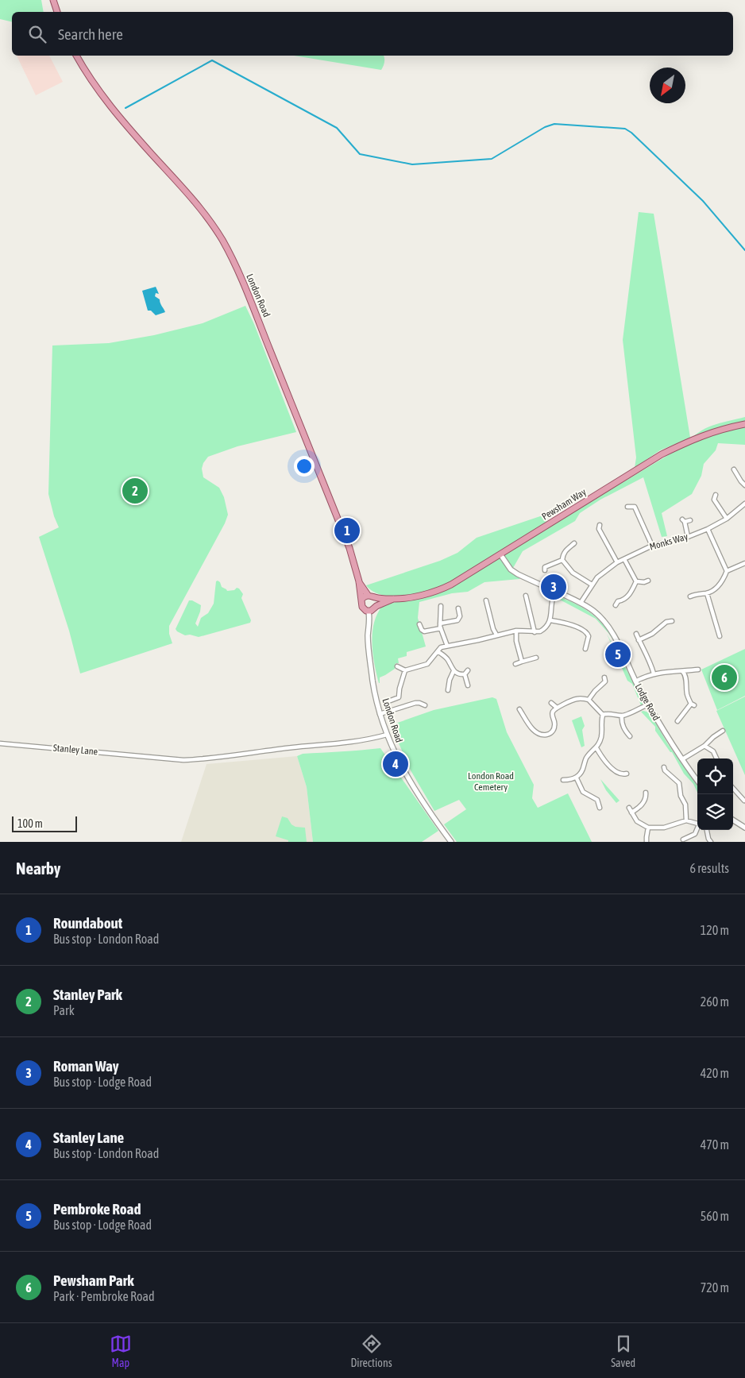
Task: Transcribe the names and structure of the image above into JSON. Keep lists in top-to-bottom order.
{
  "streets": {
    "main road": ["London Road", "Pewsham Way"],
    "street": ["Monks Way", "Lodge Road", "Stanley Lane"]
  },
  "crossings": [
    ["London Road", "Pewsham Way"],
    ["London Road", "Stanley Lane"],
    ["Pewsham Way", "Lodge Road"],
    ["Monks Way", "Lodge Road"]
  ],
  "parks": ["London Road Cemetery"],
  "scale_bar": "100 m",
  "north": "bottom left",
  "page": {
    "search": "Search here",
    "pins": [
      "2",
      "1",
      "3",
      "5",
      "6",
      "4"
    ],
    "scale": "100 m",
    "heading": ["Nearby", "6 results"],
    "list": [
      {
        "mark": "1",
        "name": "Roundabout",
        "note": "Bus stop · London Road",
        "value": "120 m"
      },
      {
        "mark": "2",
        "name": "Stanley Park",
        "note": "Park",
        "value": "260 m"
      },
      {
        "mark": "3",
        "name": "Roman Way",
        "note": "Bus stop · Lodge Road",
        "value": "420 m"
      },
      {
        "mark": "4",
        "name": "Stanley Lane",
        "note": "Bus stop · London Road",
        "value": "470 m"
      },
      {
        "mark": "5",
        "name": "Pembroke Road",
        "note": "Bus stop · Lodge Road",
        "value": "560 m"
      },
      {
        "mark": "6",
        "name": "Pewsham Park",
        "note": "Park · Pembroke Road",
        "value": "720 m"
      }
    ],
    "nav": ["Map", "Directions", "Saved"]
  }
}
